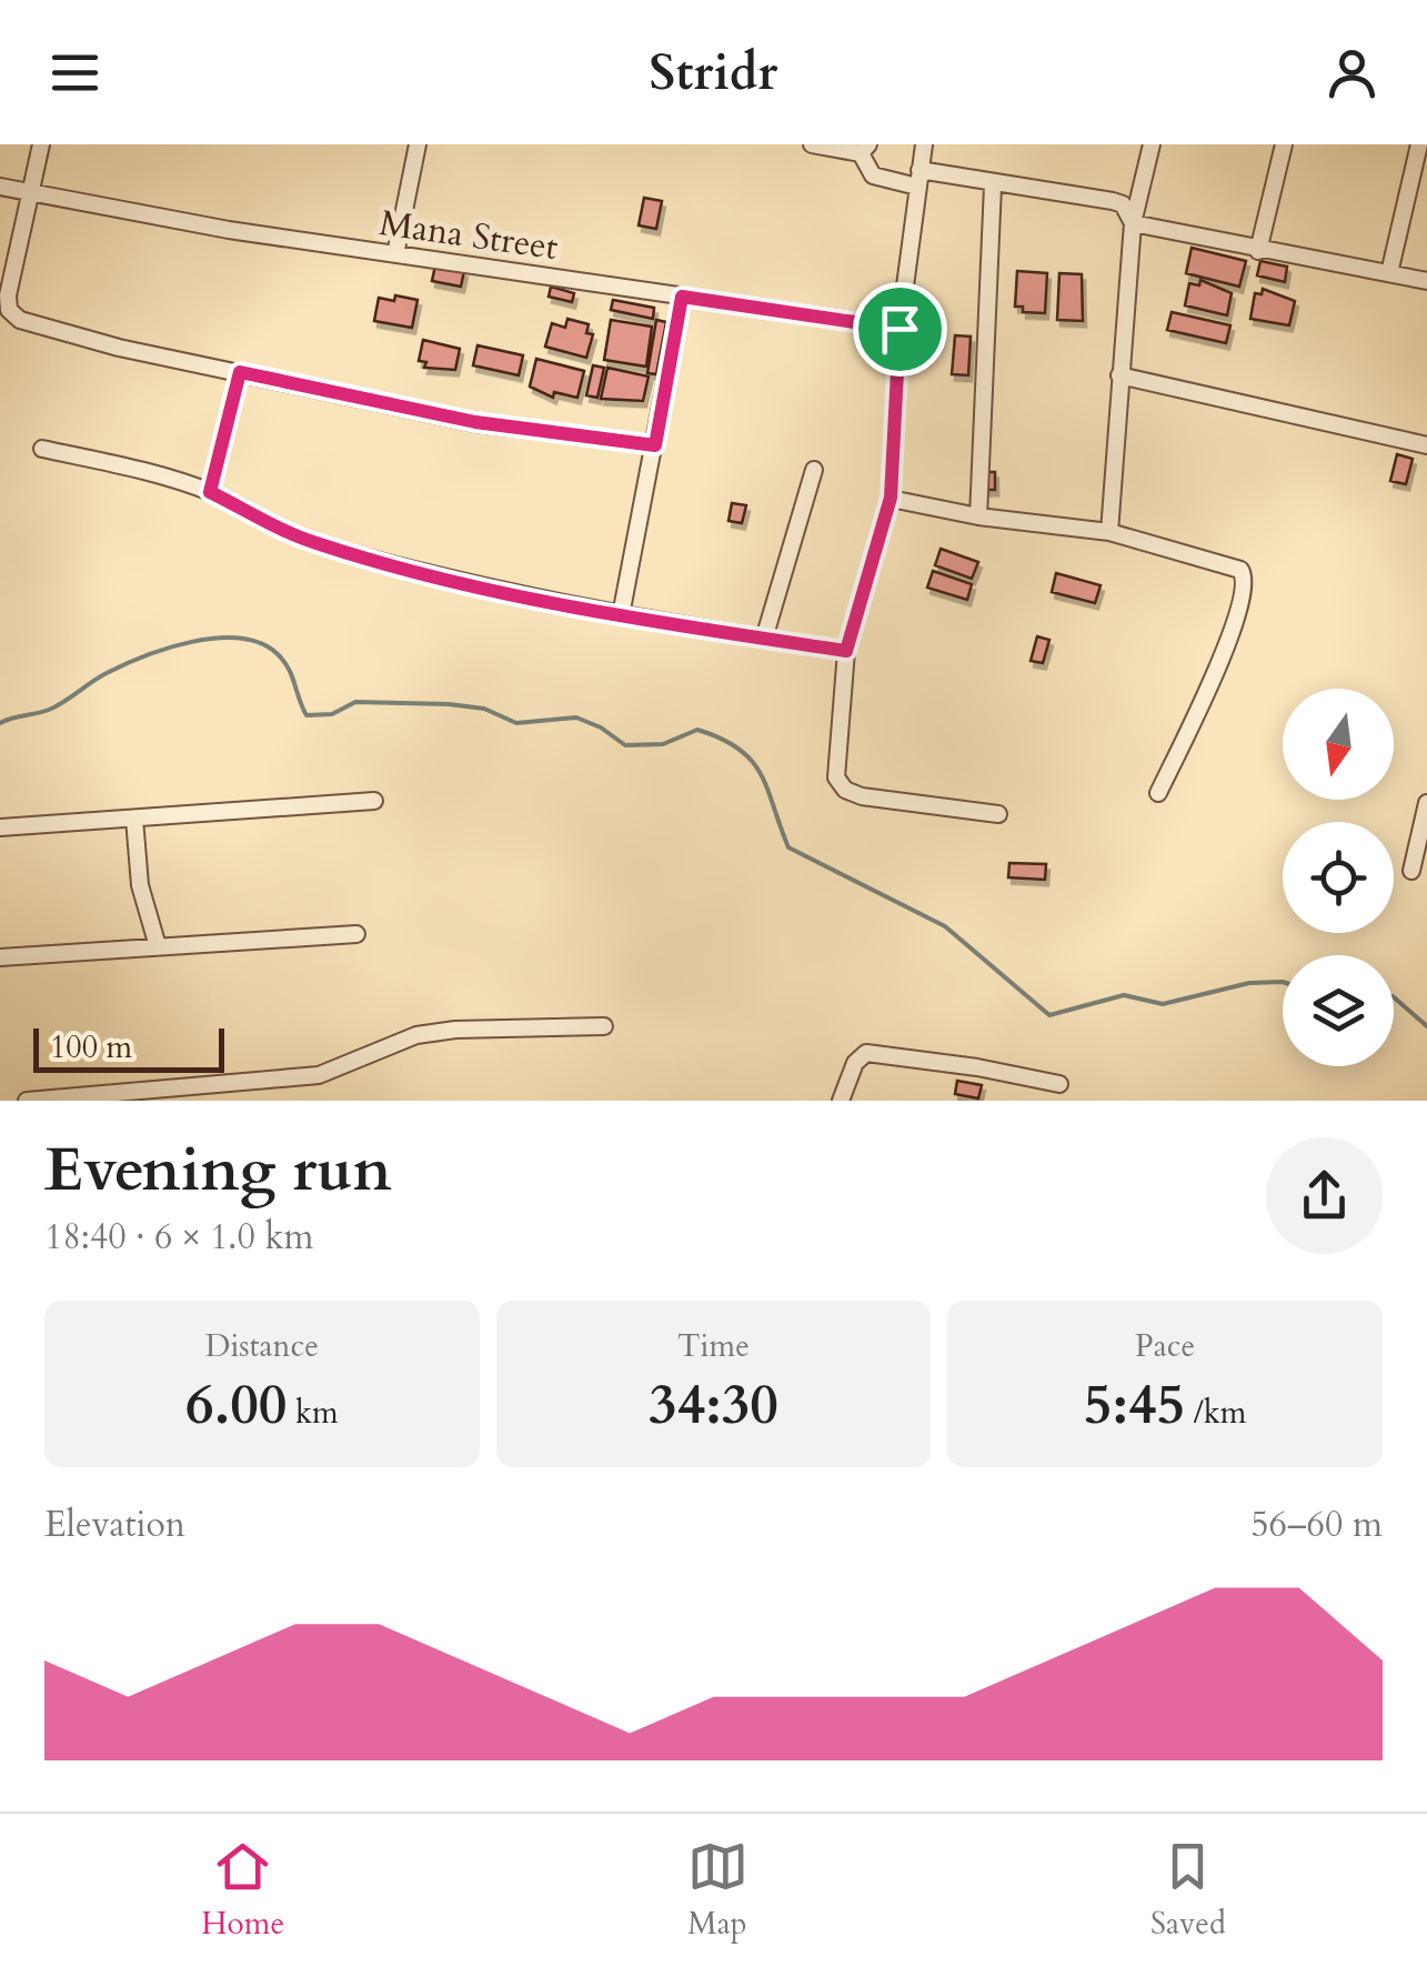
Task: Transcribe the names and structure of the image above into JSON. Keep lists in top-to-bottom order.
{
  "streets": {
    "street": ["Mana Street"]
  },
  "scale_bar": "100 m",
  "north": "bottom",
  "page": {
    "header": "Stridr",
    "scale": "100 m",
    "heading": ["Evening run", "18:40 · 6 × 1.0 km"],
    "stats": [
      ["Distance", "6.00 km"],
      ["Time", "34:30"],
      ["Pace", "5:45 /km"]
    ],
    "chart": ["Elevation", "56–60 m"],
    "tabs": ["Home", "Map", "Saved"]
  }
}
